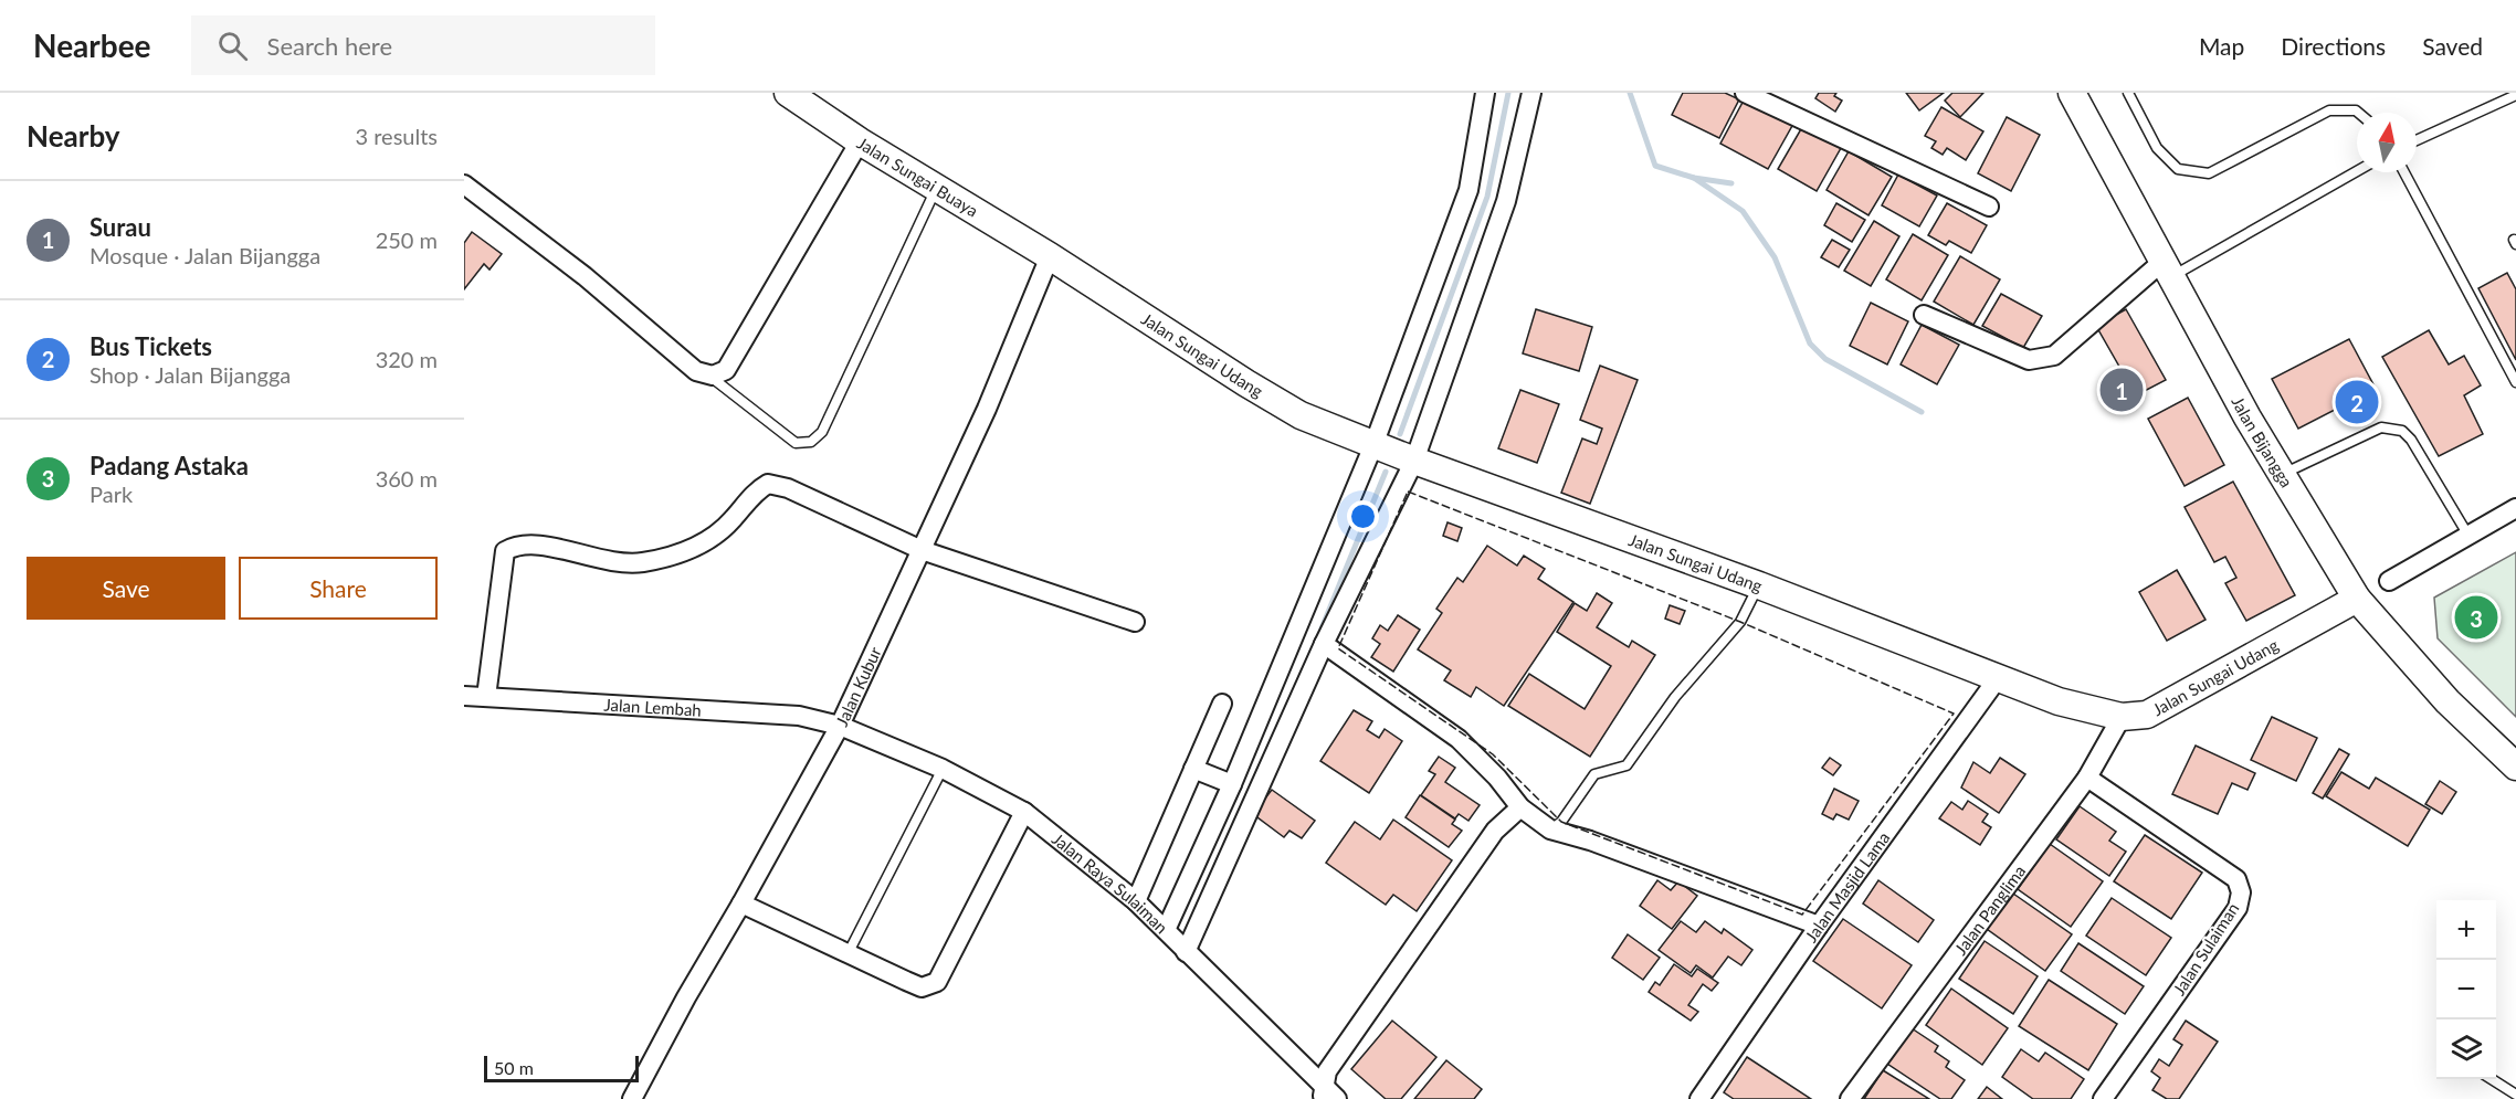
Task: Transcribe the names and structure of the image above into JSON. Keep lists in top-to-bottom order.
{
  "streets": {
    "street": [
      "Jalan Sungai Buaya",
      "Jalan Sungai Udang",
      "Jalan Bijangga",
      "Jalan Kubur",
      "Jalan Lembah",
      "Jalan Raya Sulaiman",
      "Jalan Masjid Lama",
      "Jalan Panglima",
      "Jalan Sulaiman"
    ]
  },
  "crossings": [
    ["Jalan Sungai Buaya", "Jalan Sungai Udang"],
    ["Jalan Sungai Buaya", "Jalan Kubur"],
    ["Jalan Sungai Udang", "Jalan Bijangga"],
    ["Jalan Sungai Udang", "Jalan Kubur"],
    ["Jalan Sungai Udang", "Jalan Masjid Lama"],
    ["Jalan Sungai Udang", "Jalan Panglima"],
    ["Jalan Kubur", "Jalan Lembah"],
    ["Jalan Kubur", "Jalan Raya Sulaiman"],
    ["Jalan Lembah", "Jalan Raya Sulaiman"],
    ["Jalan Panglima", "Jalan Sulaiman"]
  ],
  "scale_bar": "50 m",
  "north": "top",
  "page": {
    "header": "Nearbee",
    "search": "Search here",
    "nav": ["Map", "Directions", "Saved"],
    "heading": ["Nearby", "3 results"],
    "list": [
      {
        "mark": "1",
        "name": "Surau",
        "note": "Mosque · Jalan Bijangga",
        "value": "250 m"
      },
      {
        "mark": "2",
        "name": "Bus Tickets",
        "note": "Shop · Jalan Bijangga",
        "value": "320 m"
      },
      {
        "mark": "3",
        "name": "Padang Astaka",
        "note": "Park",
        "value": "360 m"
      }
    ],
    "pins": ["1", "2", "3"],
    "buttons": ["Save", "Share"],
    "map_buttons": ["+", "−"],
    "scale": "50 m"
  }
}
